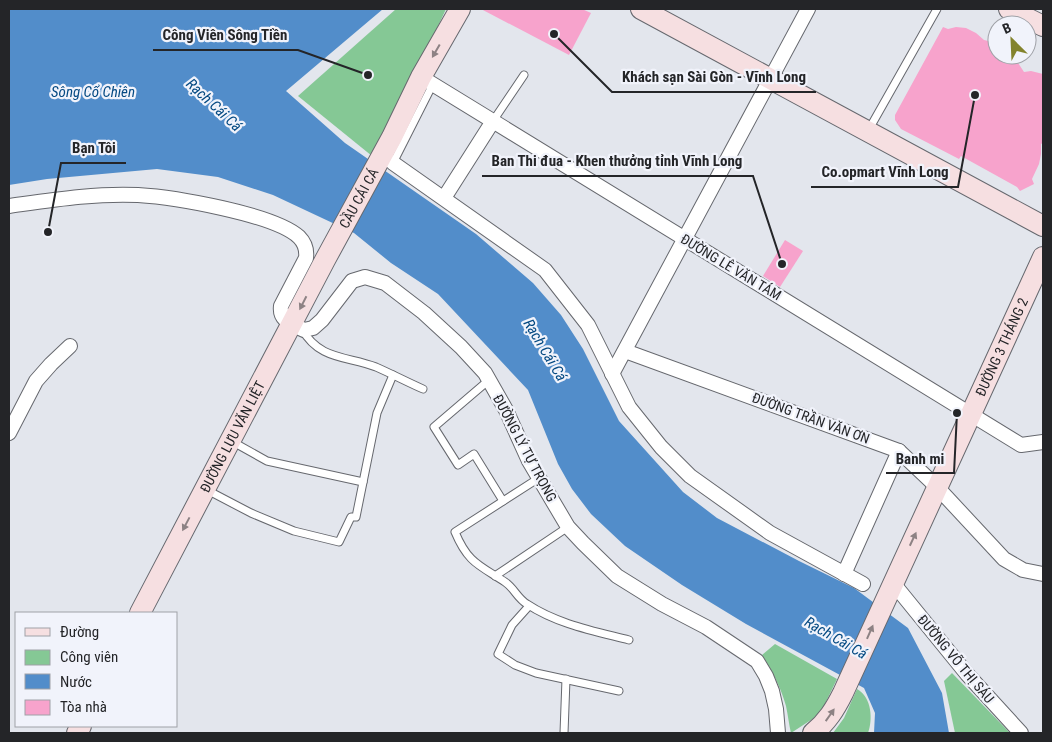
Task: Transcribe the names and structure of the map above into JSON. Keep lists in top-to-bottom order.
{
  "streets": {
    "main road": ["CẦU CÁI CÁ", "ĐƯỜNG 3 THÁNG 2", "ĐƯỜNG LƯU VĂN LIỆT"],
    "street": [
      "ĐƯỜNG LÊ VĂN TÁM",
      "ĐƯỜNG TRẦN VĂN ƠN",
      "ĐƯỜNG LÝ TỰ TRỌNG",
      "ĐƯỜNG VÕ THỊ SÁU"
    ]
  },
  "crossings": [
    ["CẦU CÁI CÁ", "ĐƯỜNG LÊ VĂN TÁM"],
    ["CẦU CÁI CÁ", "ĐƯỜNG LƯU VĂN LIỆT"],
    ["ĐƯỜNG LÊ VĂN TÁM", "ĐƯỜNG 3 THÁNG 2"],
    ["ĐƯỜNG 3 THÁNG 2", "ĐƯỜNG TRẦN VĂN ƠN"],
    ["ĐƯỜNG 3 THÁNG 2", "ĐƯỜNG VÕ THỊ SÁU"],
    ["ĐƯỜNG LƯU VĂN LIỆT", "ĐƯỜNG LÝ TỰ TRỌNG"]
  ],
  "one_way": ["ĐƯỜNG 3 THÁNG 2", "ĐƯỜNG LƯU VĂN LIỆT"],
  "water": ["Sông Cổ Chiên", "Rạch Cái Cá"],
  "places": [
    "Khách sạn Sài Gòn - Vĩnh Long",
    "Công Viên Sông Tiền",
    "Co.opmart Vĩnh Long",
    "Bạn Tôi",
    "Ban Thi đua - Khen thưởng tỉnh Vĩnh Long",
    "Banh mi"
  ],
  "legend": [
    "Đường",
    "Công viên",
    "Nước",
    "Tòa nhà"
  ],
  "north": "top left"
}
